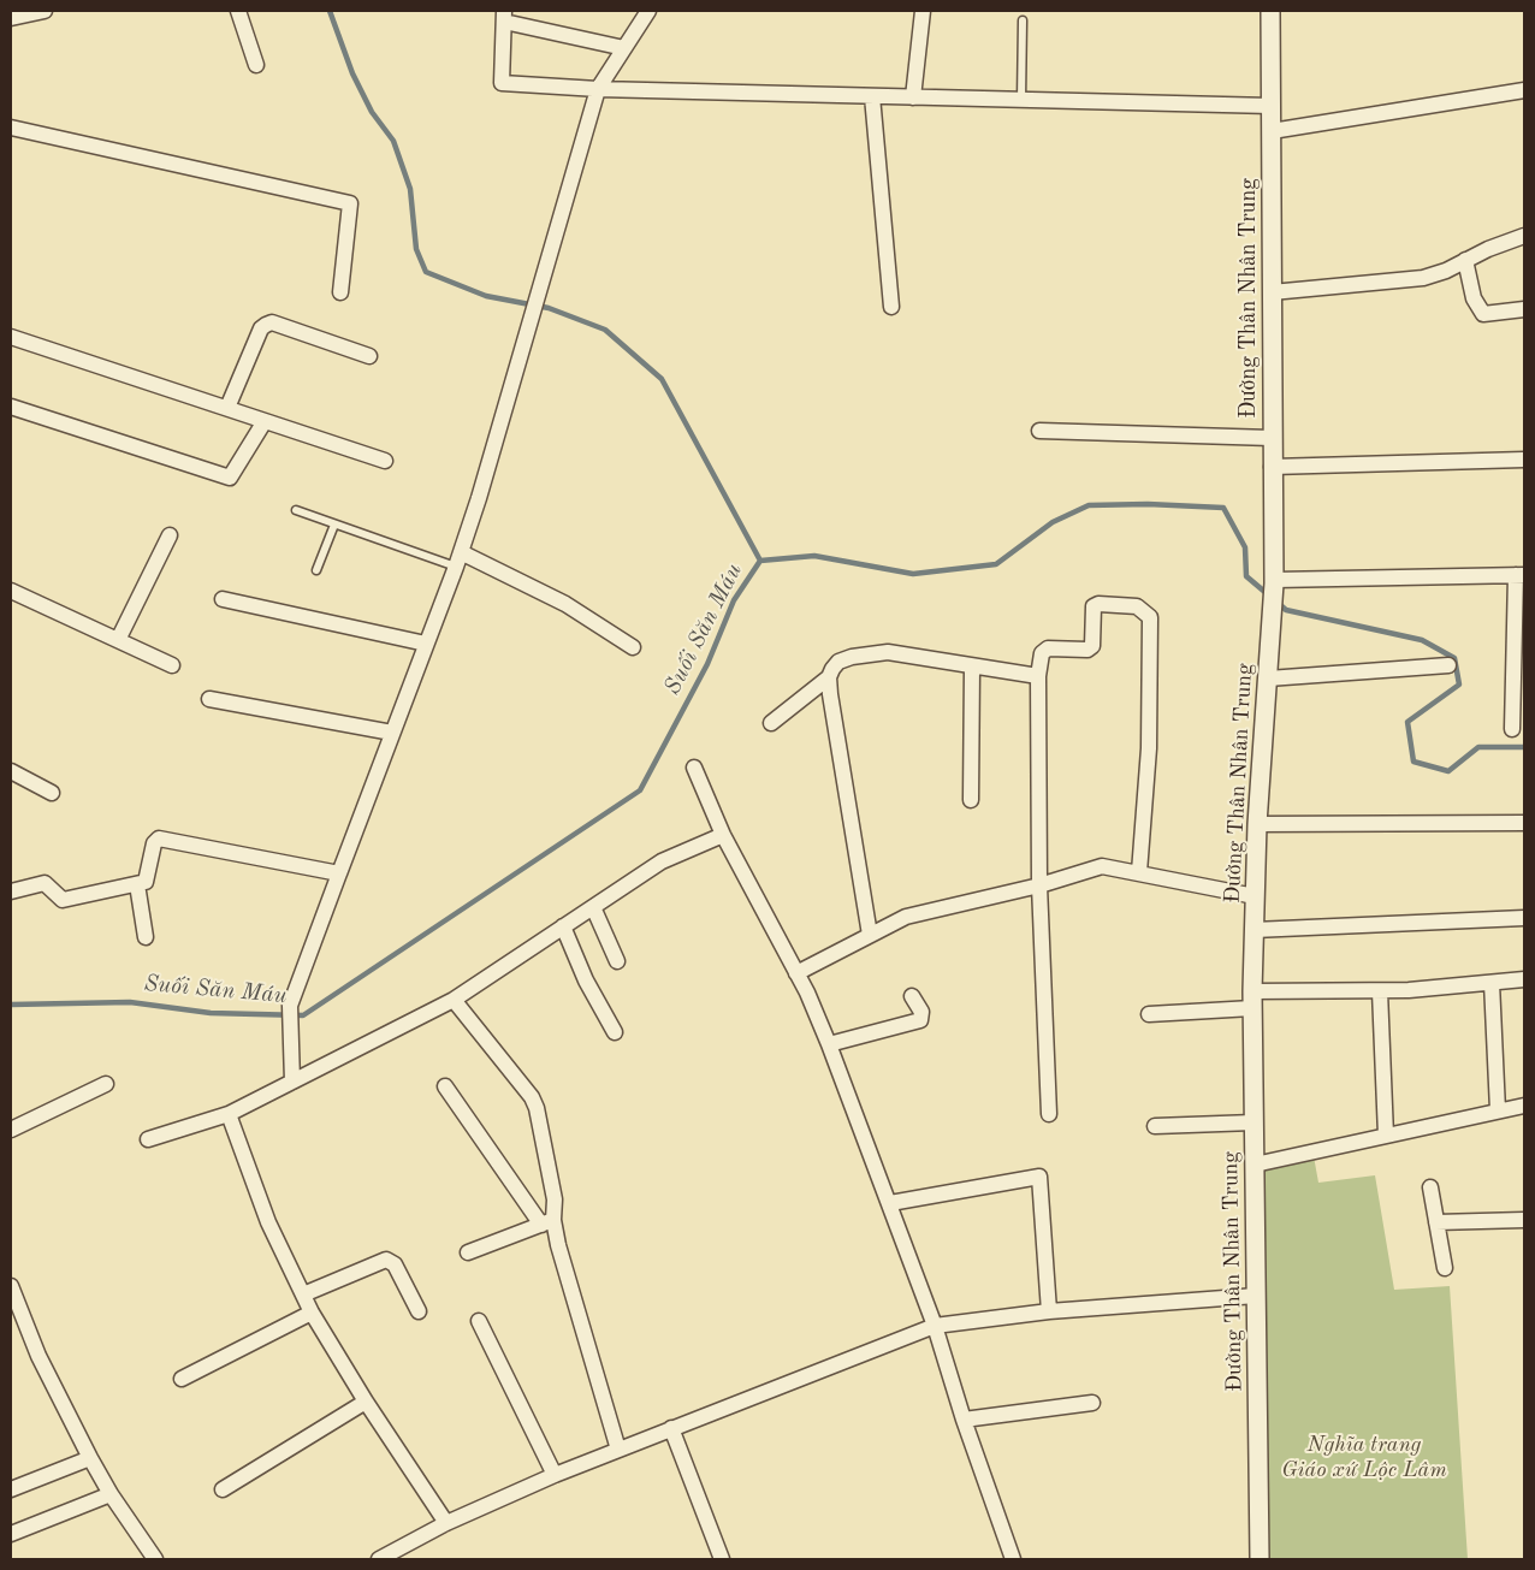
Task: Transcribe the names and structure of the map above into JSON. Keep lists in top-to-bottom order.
{
  "streets": {
    "street": ["Đường Thân Nhân Trung"]
  },
  "water": ["Suối Săn Máu"],
  "parks": ["Nghĩa trang Giáo xứ Lộc Lâm"]
}
